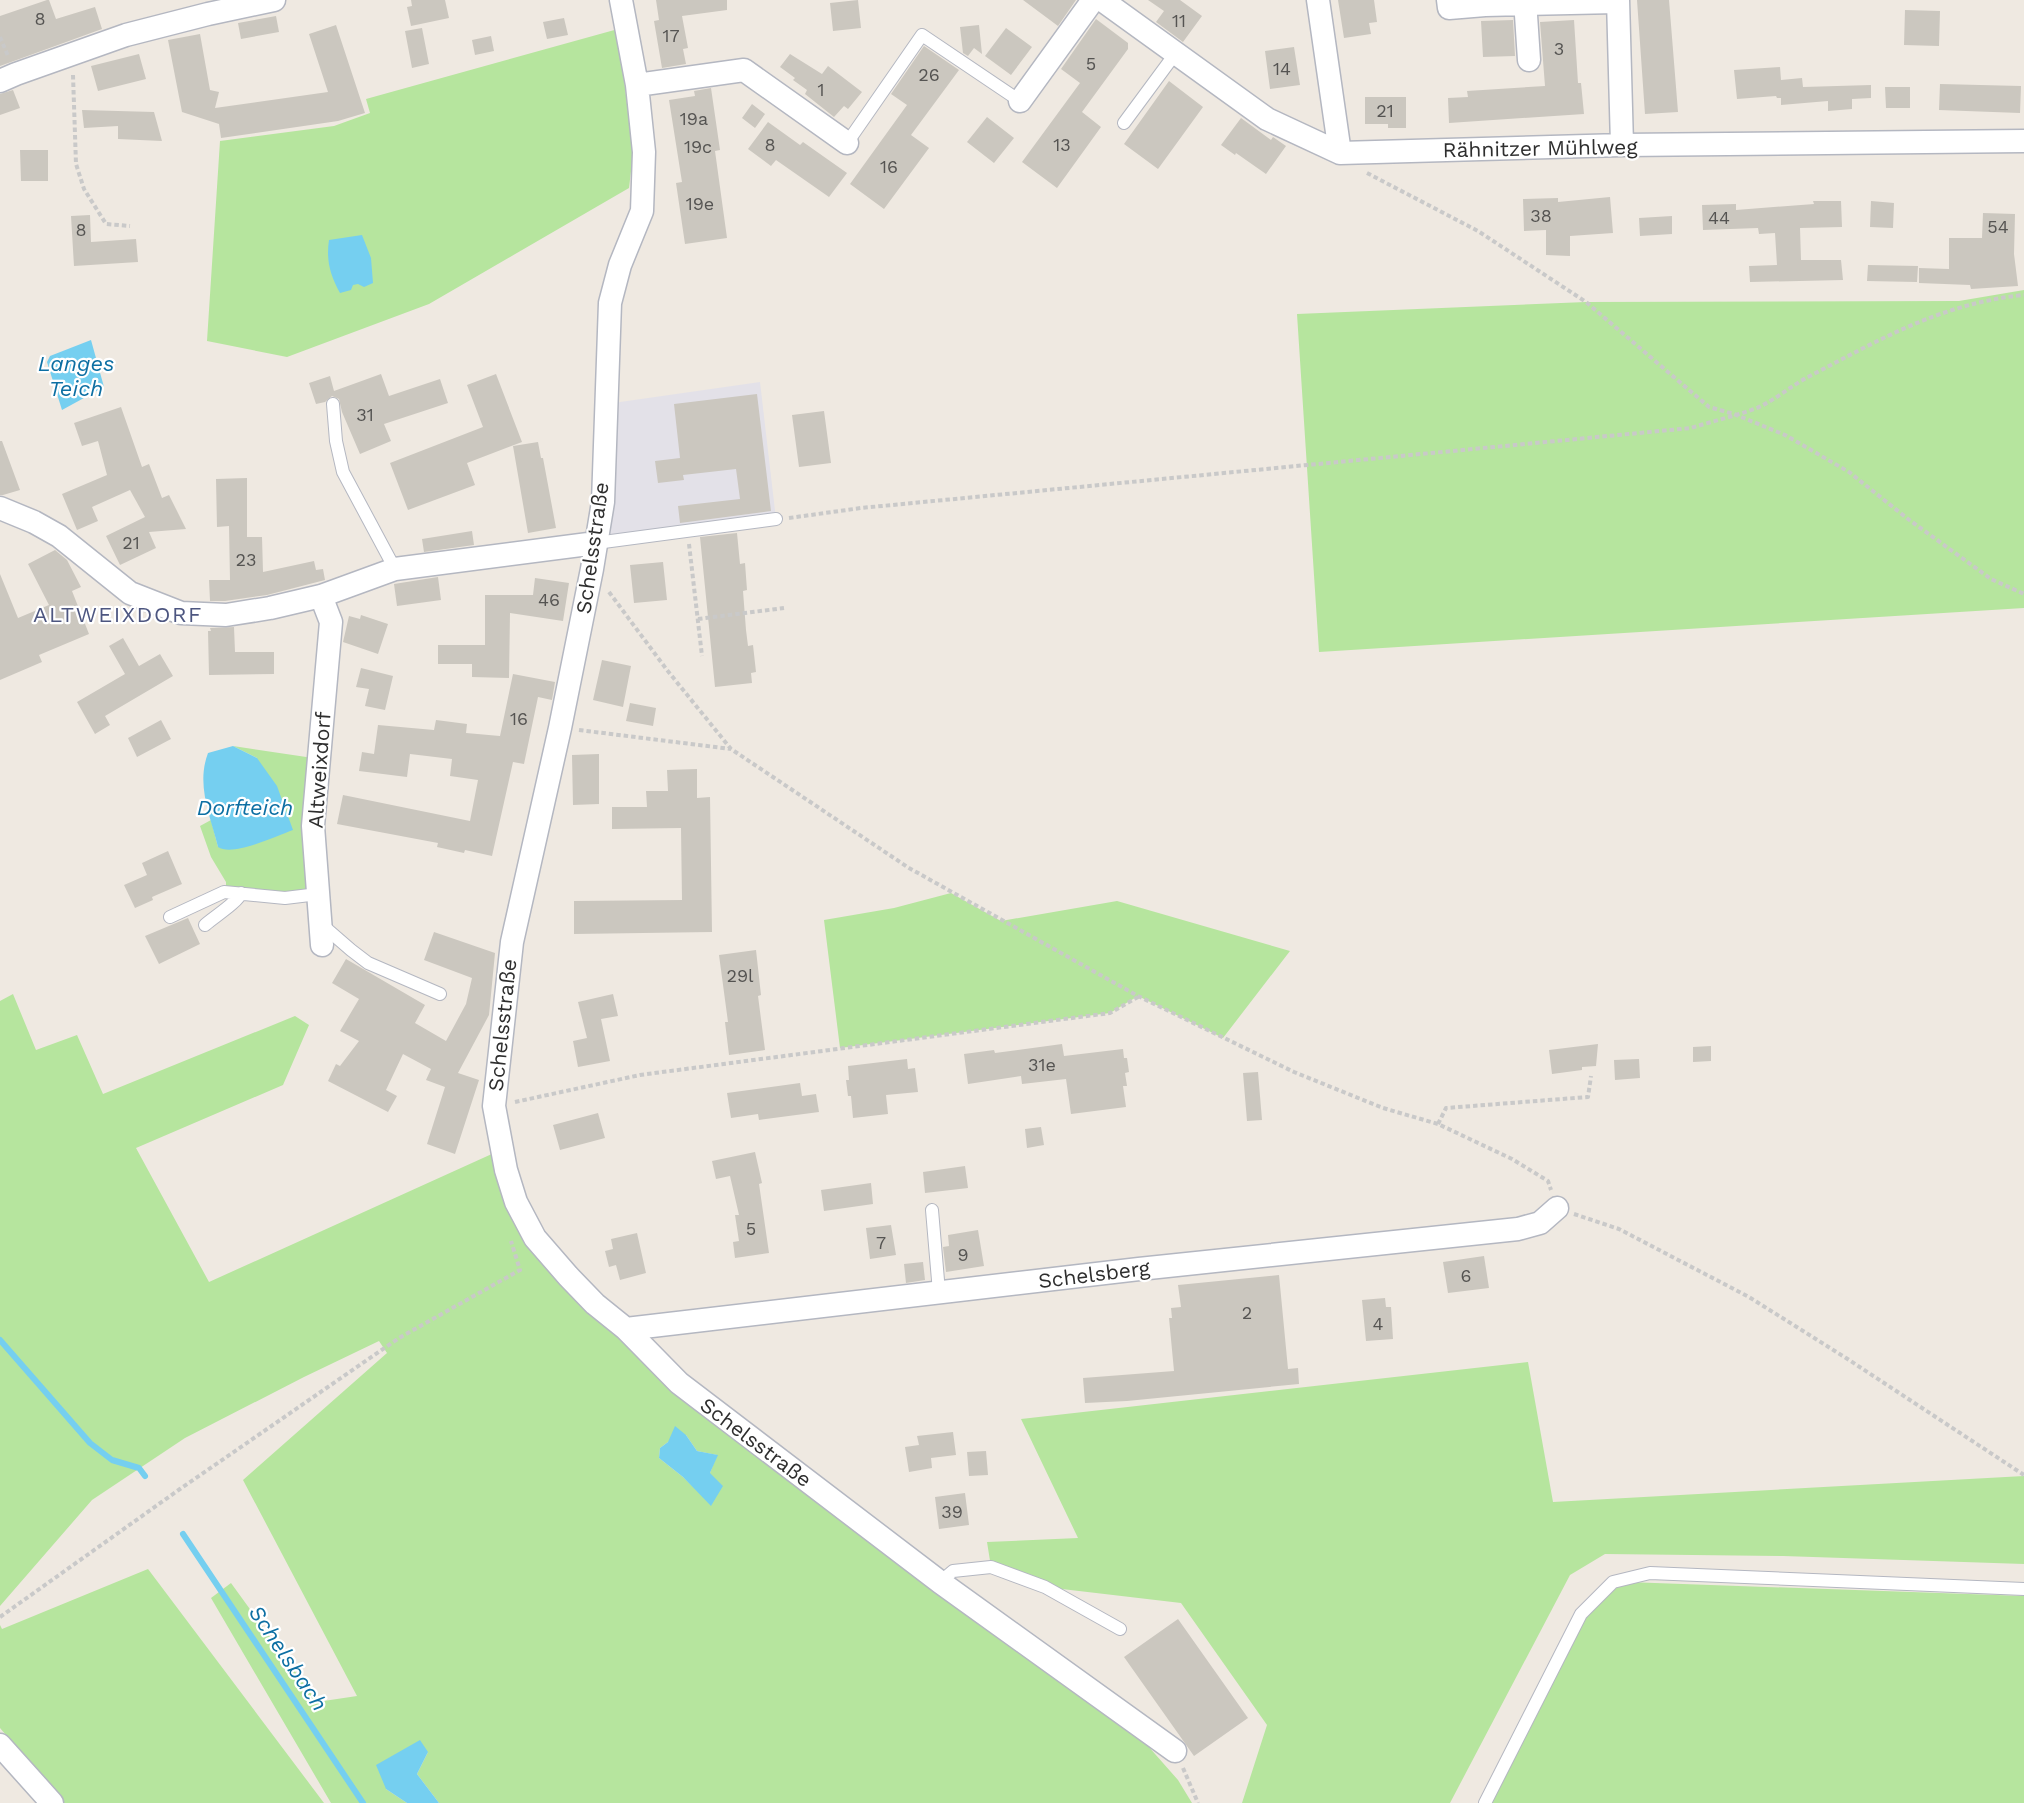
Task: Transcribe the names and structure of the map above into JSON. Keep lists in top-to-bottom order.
{
  "streets": {
    "street": [
      "Rähnitzer Mühlweg",
      "Schelsstraße",
      "Altweixdorf",
      "Schelsberg"
    ]
  },
  "crossings": [
    ["Schelsstraße", "Schelsberg"]
  ],
  "districts": ["ALTWEIXDORF"],
  "water": ["Langes Teich", "Dorfteich", "Schelsbach"],
  "house_numbers": [
    "8",
    "11",
    "17",
    "3",
    "5",
    "14",
    "26",
    "1",
    "21",
    "19a",
    "8",
    "13",
    "19c",
    "16",
    "19e",
    "38",
    "44",
    "54",
    "8",
    "31",
    "21",
    "23",
    "46",
    "16",
    "29l",
    "31e",
    "5",
    "7",
    "9",
    "6",
    "2",
    "4",
    "39"
  ]
}
